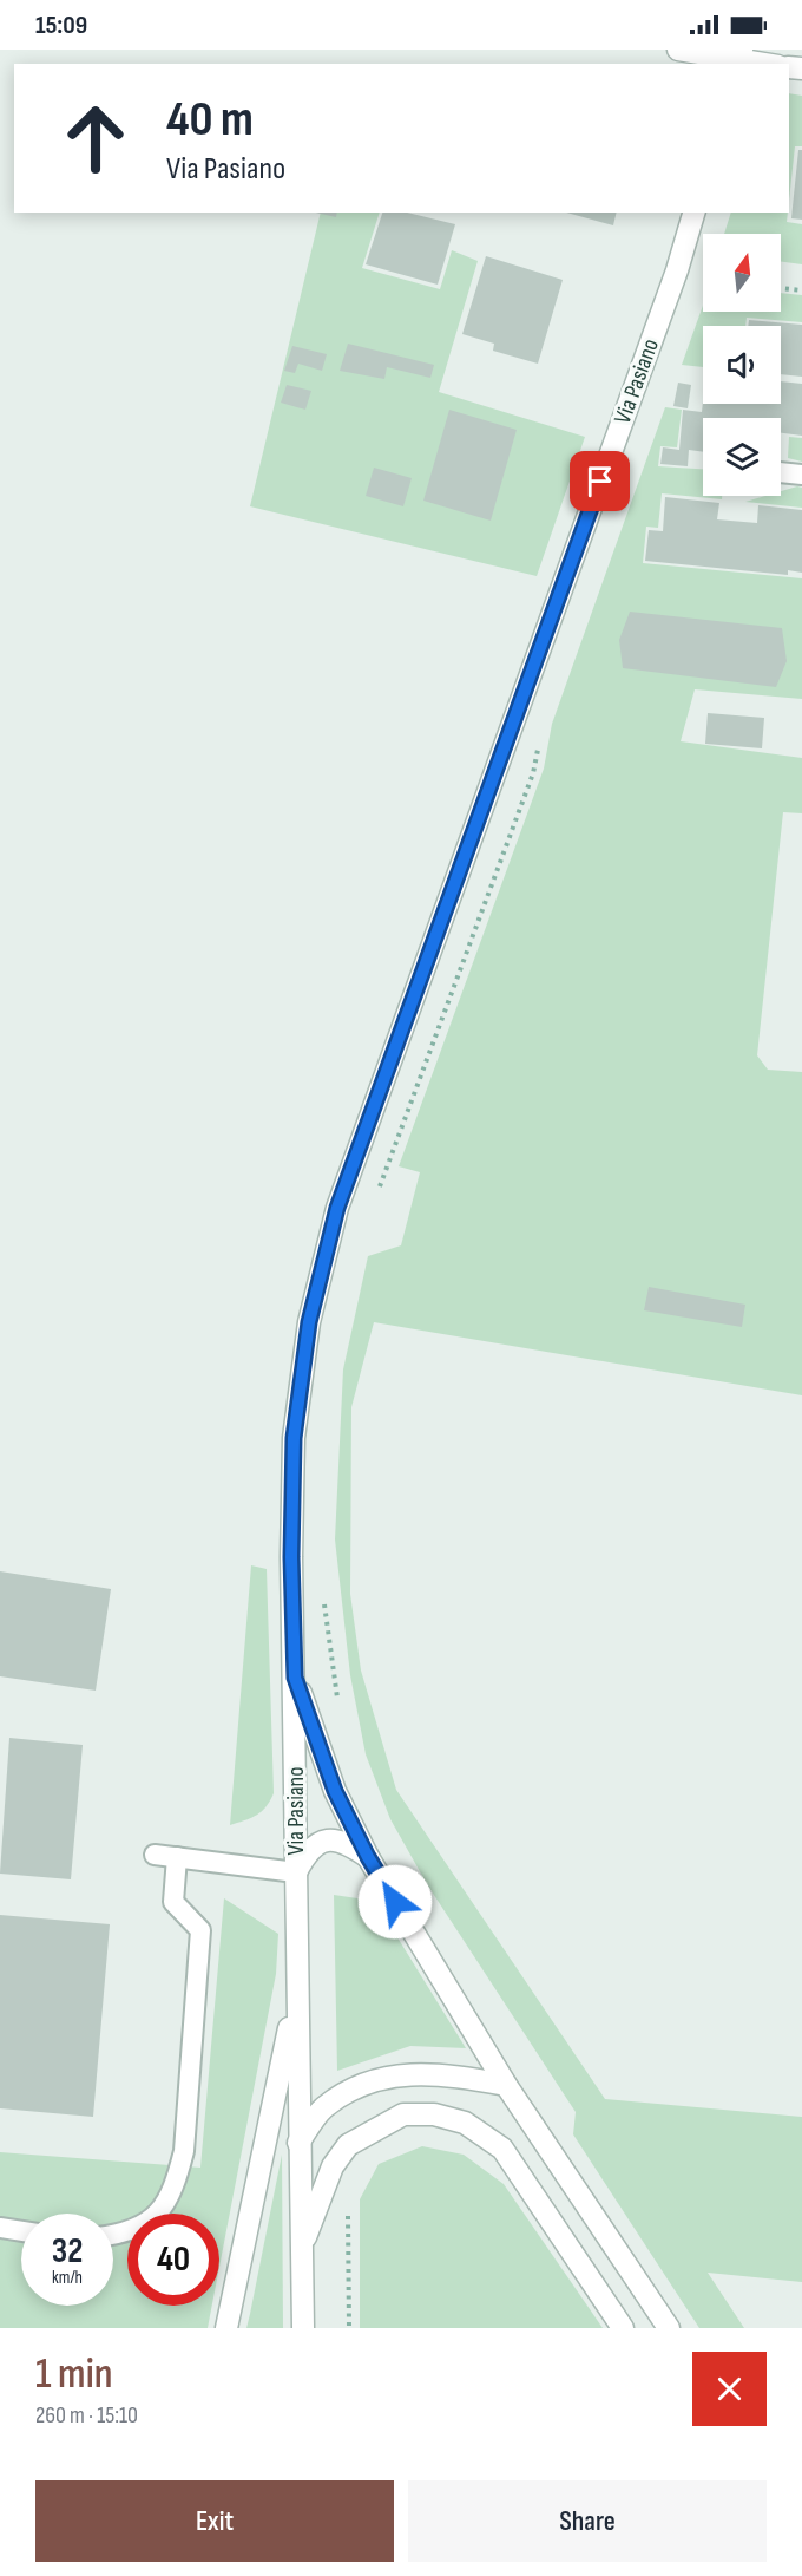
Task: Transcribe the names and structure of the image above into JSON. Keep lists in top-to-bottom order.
{
  "streets": {
    "street": ["Via Pasiano"]
  },
  "north": "top",
  "page": {
    "status": "15:09",
    "turn": ["40 m", "Via Pasiano"],
    "speed": "32 km/h",
    "limit": "40",
    "heading": ["1 min", "260 m · 15:10"],
    "buttons": ["Exit", "Share"]
  }
}
